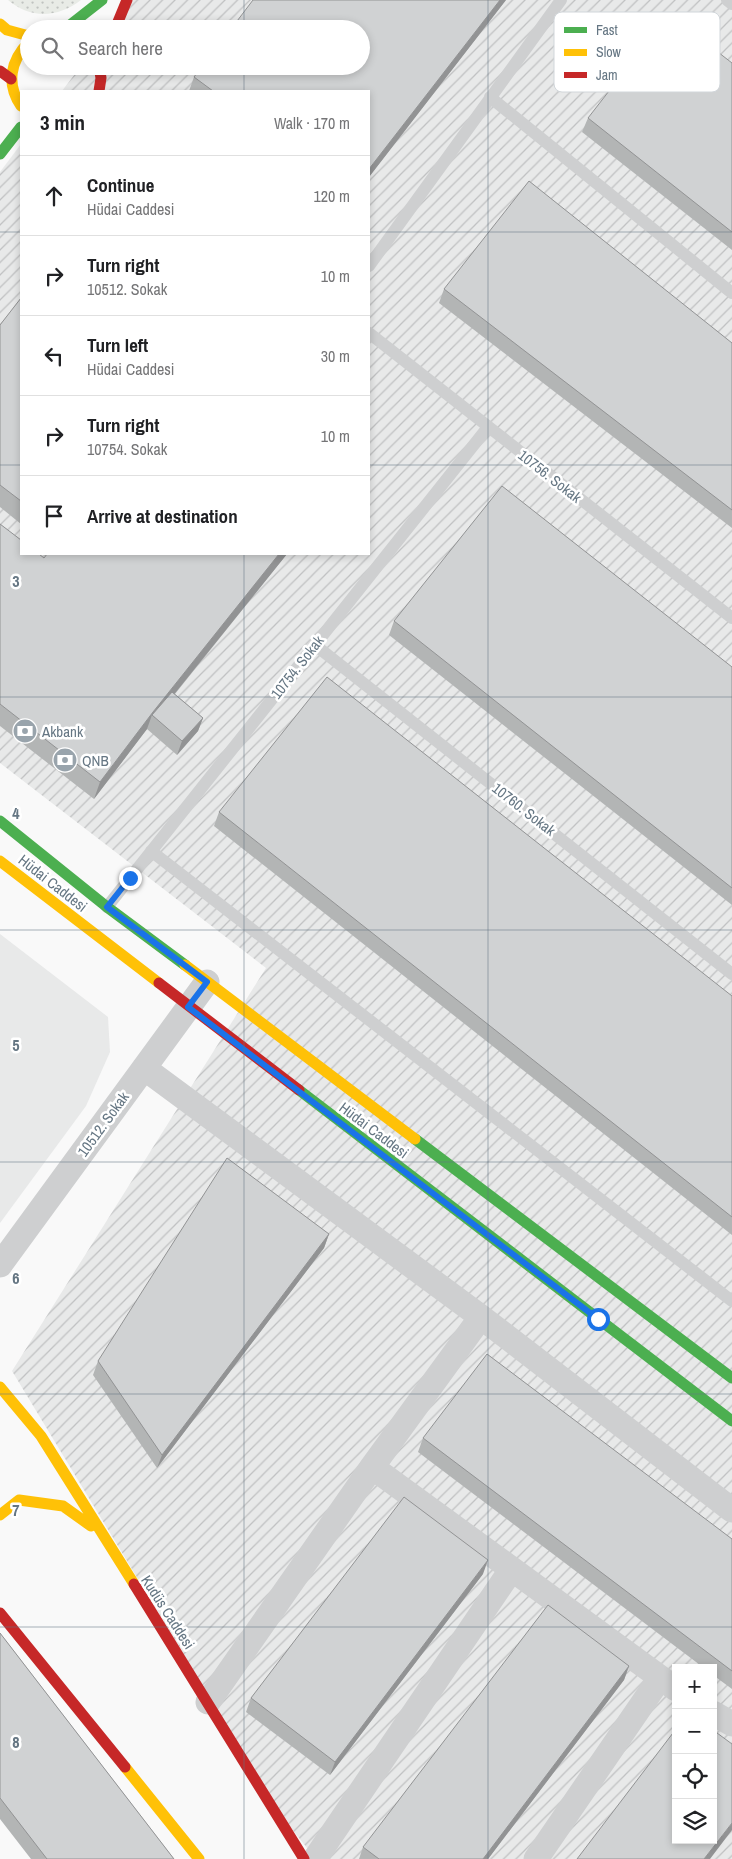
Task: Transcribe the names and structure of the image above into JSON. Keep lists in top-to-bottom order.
{
  "streets": {
    "main road": ["Hüdai Caddesi", "Kudüs Caddesi"],
    "street": ["10512. Sokak"],
    "lane": ["10756. Sokak", "10754. Sokak", "10760. Sokak"]
  },
  "crossings": [
    ["10756. Sokak", "10754. Sokak"],
    ["10754. Sokak", "10760. Sokak"],
    ["10754. Sokak", "Hüdai Caddesi"],
    ["Hüdai Caddesi", "10512. Sokak"]
  ],
  "places": {
    "bank": ["Akbank", "QNB"]
  },
  "legend": ["Fast", "Slow", "Jam"],
  "page": {
    "search": "Search here",
    "heading": ["3 min", "Walk · 170 m"],
    "list": [
      ["Continue", "Hüdai Caddesi", "120 m"],
      ["Turn right", "10512. Sokak", "10 m"],
      ["Turn left", "Hüdai Caddesi", "30 m"],
      ["Turn right", "10754. Sokak", "10 m"],
      "Arrive at destination"
    ],
    "map_buttons": ["+", "−"]
  },
  "grid": {
    "rows": [
      "3",
      "4",
      "5",
      "6",
      "7",
      "8"
    ]
  }
}
